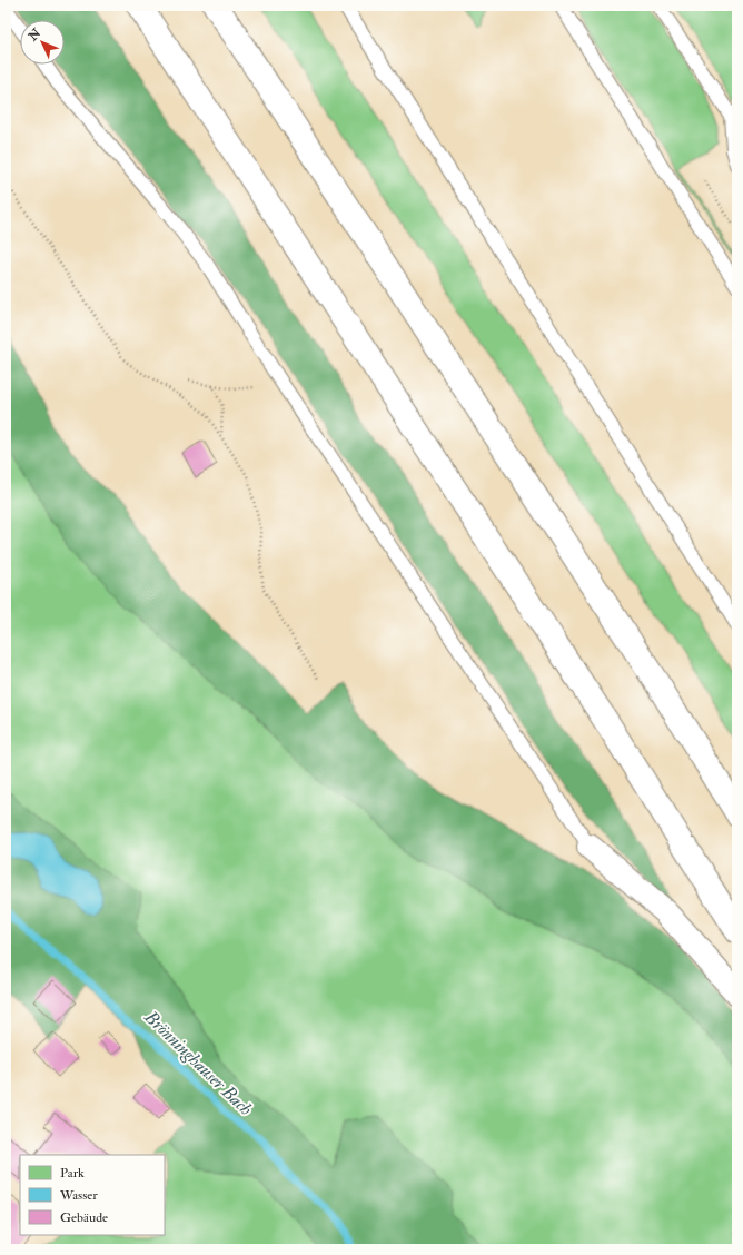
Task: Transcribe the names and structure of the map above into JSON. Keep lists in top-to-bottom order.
{
  "water": ["Brönninghauser Bach"],
  "legend": ["Park", "Wasser", "Gebäude"],
  "north": "top left"
}
